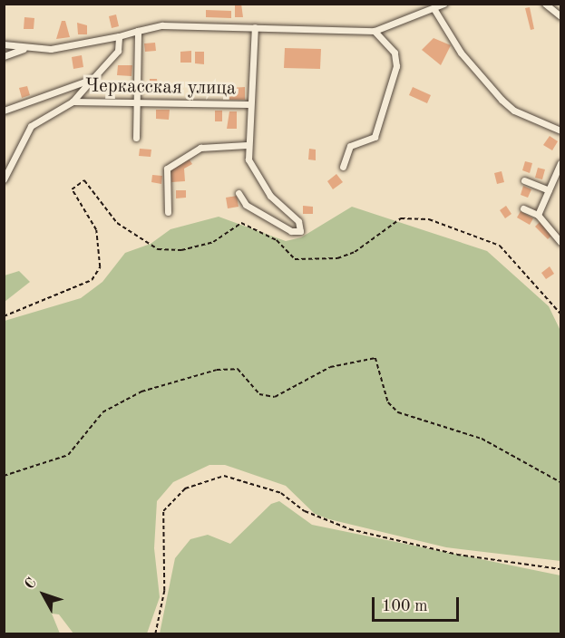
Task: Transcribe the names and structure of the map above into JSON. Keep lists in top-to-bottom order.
{
  "streets": {
    "street": ["Черкасская улица"]
  },
  "scale_bar": "100 m",
  "north": "top left"
}
